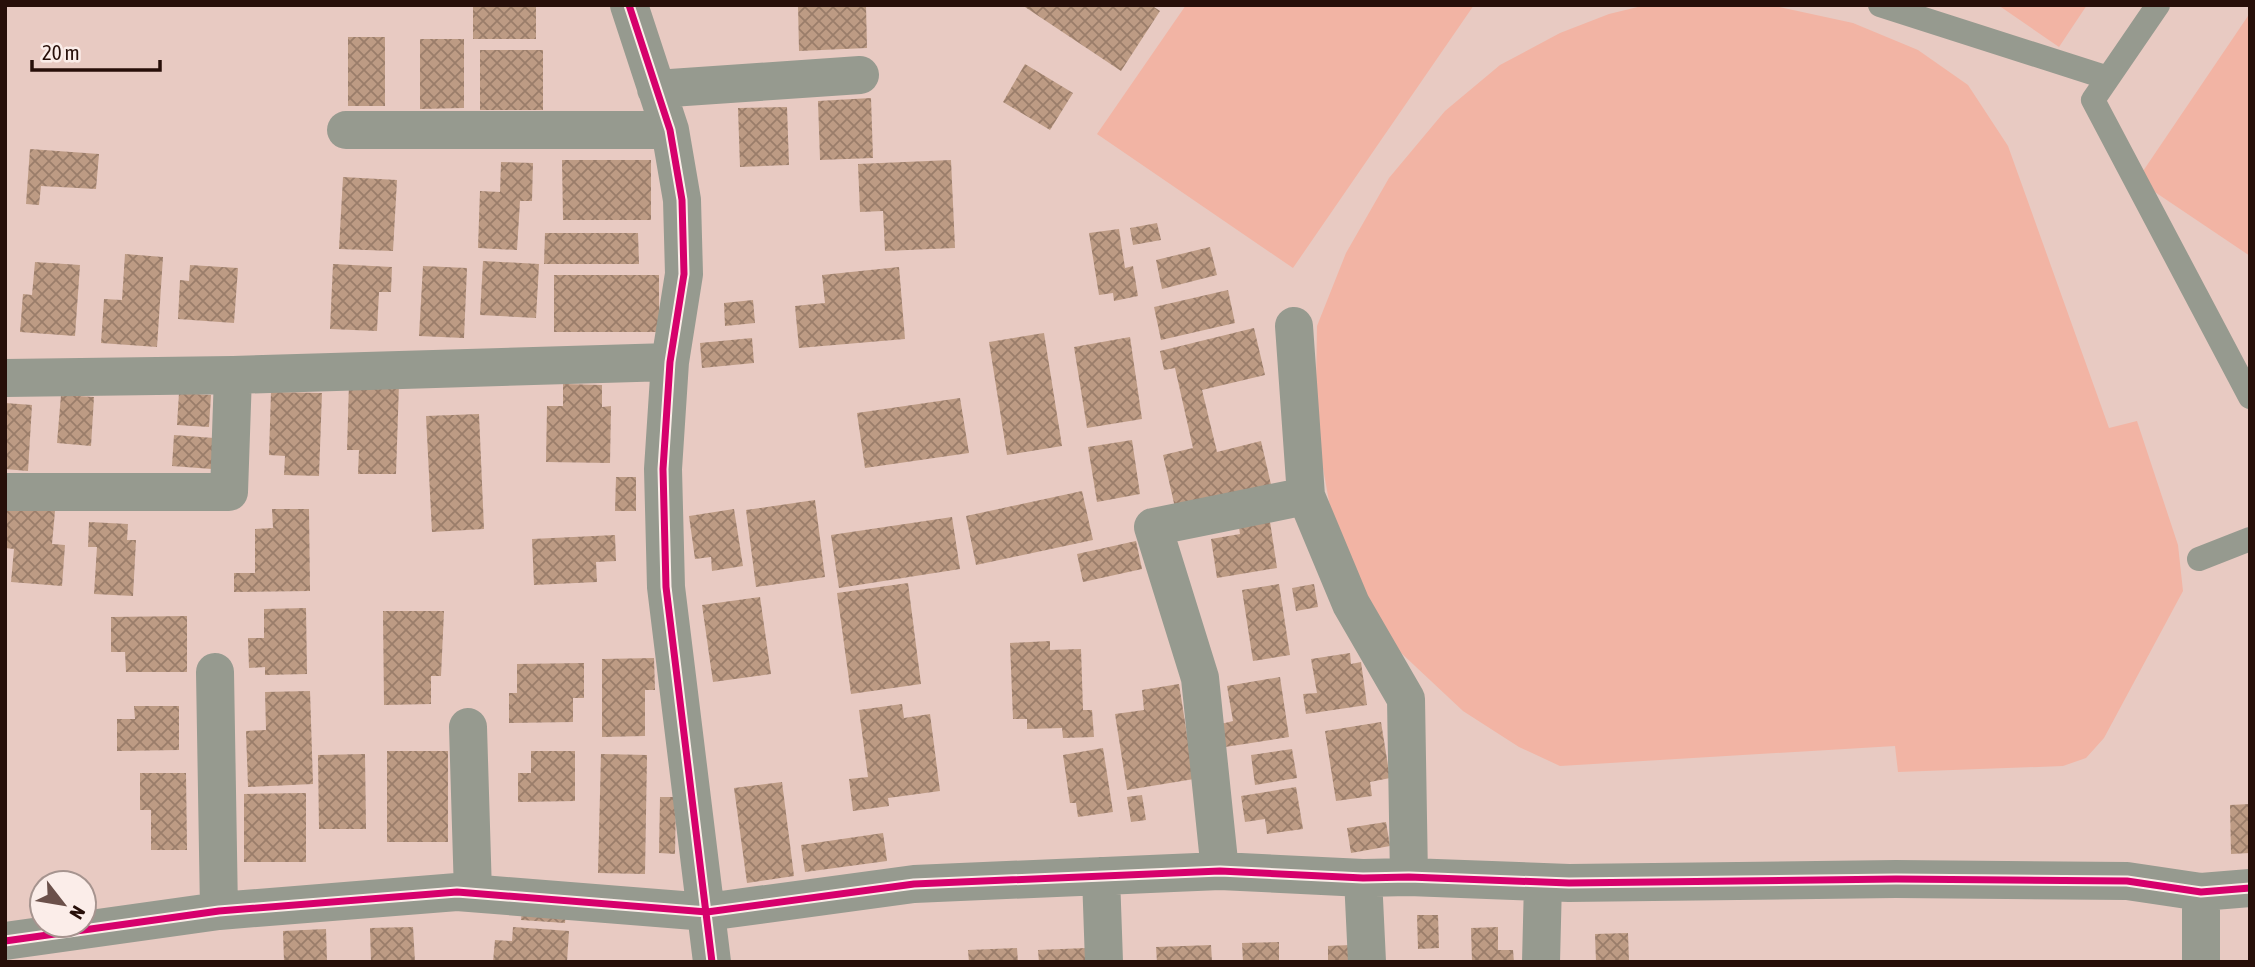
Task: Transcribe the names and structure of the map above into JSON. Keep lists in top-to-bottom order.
{
  "scale_bar": "20 m",
  "north": "bottom right"
}
